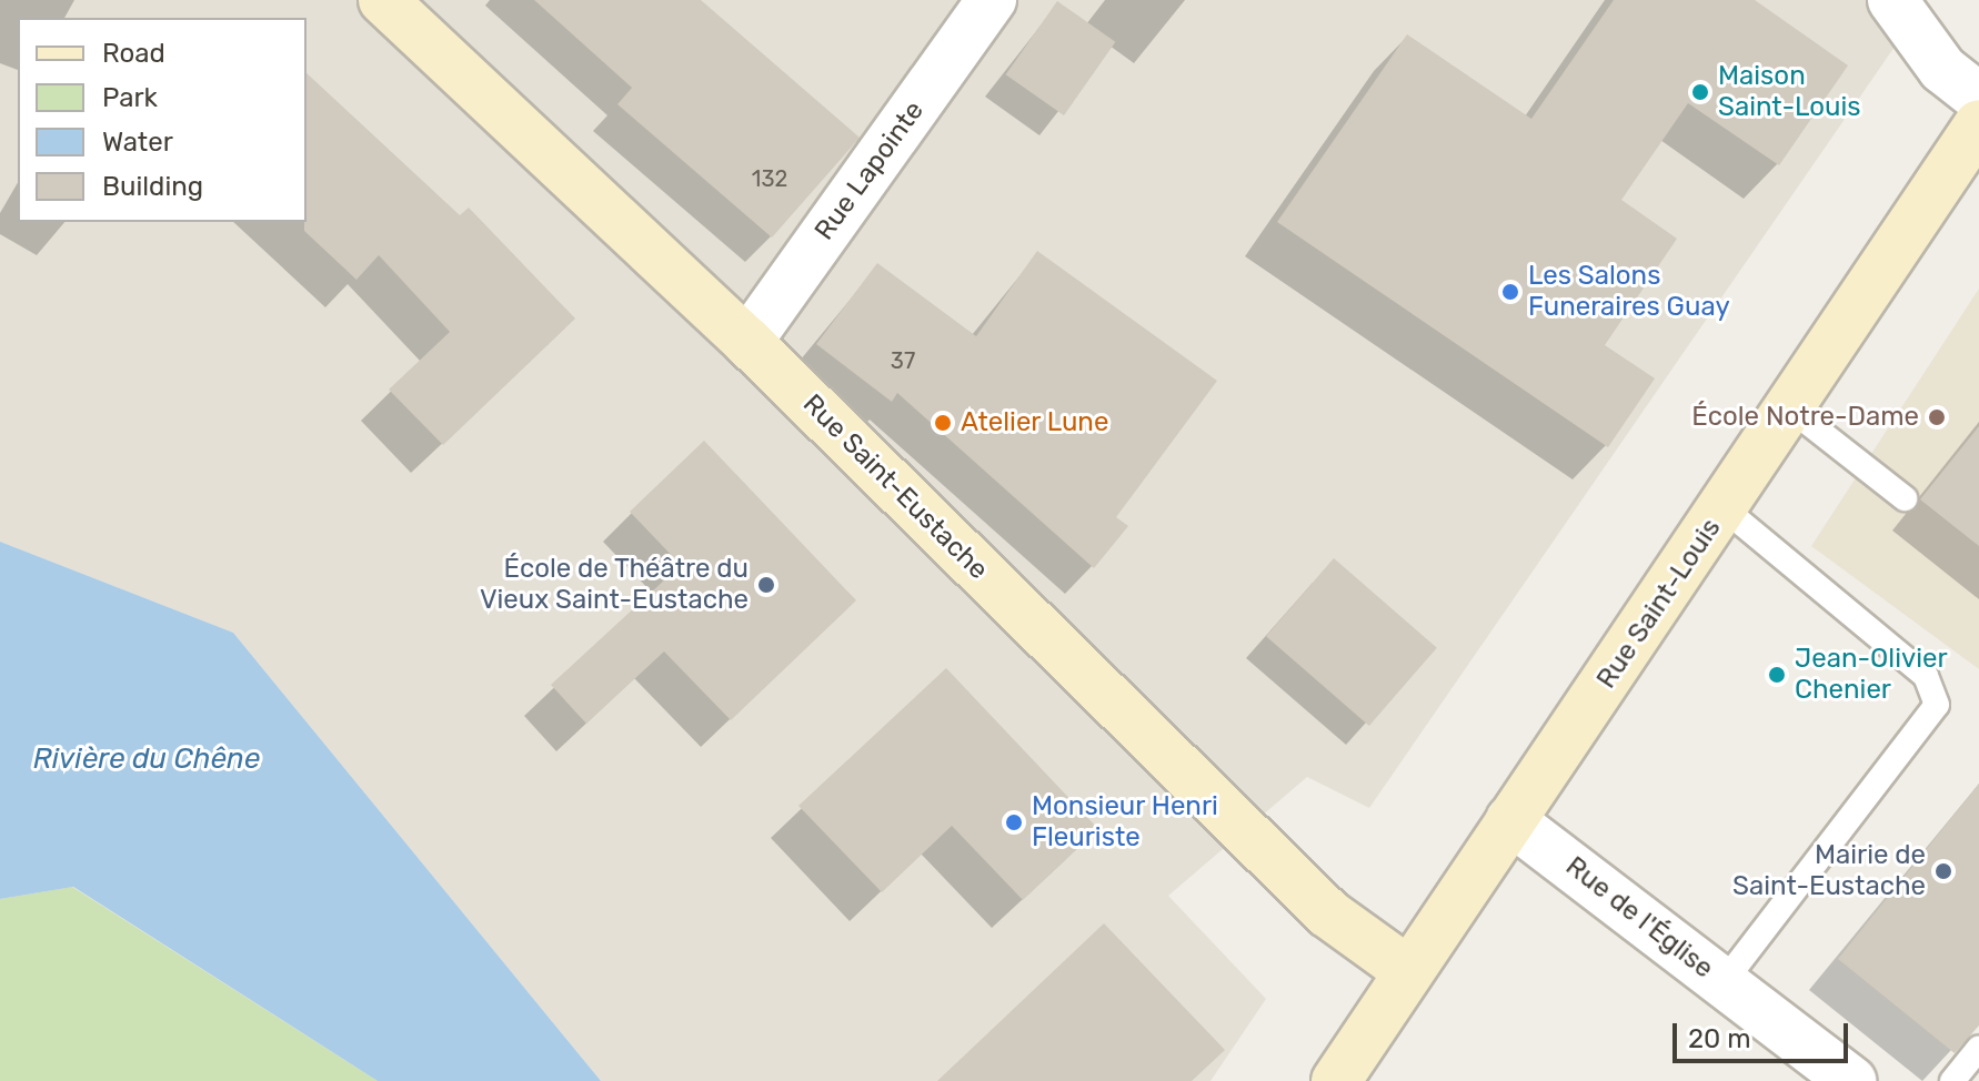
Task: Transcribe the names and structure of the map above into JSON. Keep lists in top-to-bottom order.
{
  "streets": {
    "street": [
      "Rue Lapointe",
      "Rue Saint-Eustache",
      "Rue Saint-Louis",
      "Rue de l'Église"
    ]
  },
  "crossings": [
    ["Rue Lapointe", "Rue Saint-Eustache"],
    ["Rue Saint-Eustache", "Rue Saint-Louis"],
    ["Rue Saint-Louis", "Rue de l'Église"]
  ],
  "water": ["Rivière du Chêne"],
  "places": [
    "Maison Saint-Louis",
    "Les Salons Funeraires Guay",
    "École Notre-Dame",
    "Atelier Lune",
    "École de Théâtre du Vieux Saint-Eustache",
    "Jean-Olivier Chenier",
    "Monsieur Henri Fleuriste",
    "Mairie de Saint-Eustache"
  ],
  "house_numbers": ["132", "37"],
  "legend": [
    "Road",
    "Park",
    "Water",
    "Building"
  ],
  "scale_bar": "20 m"
}
